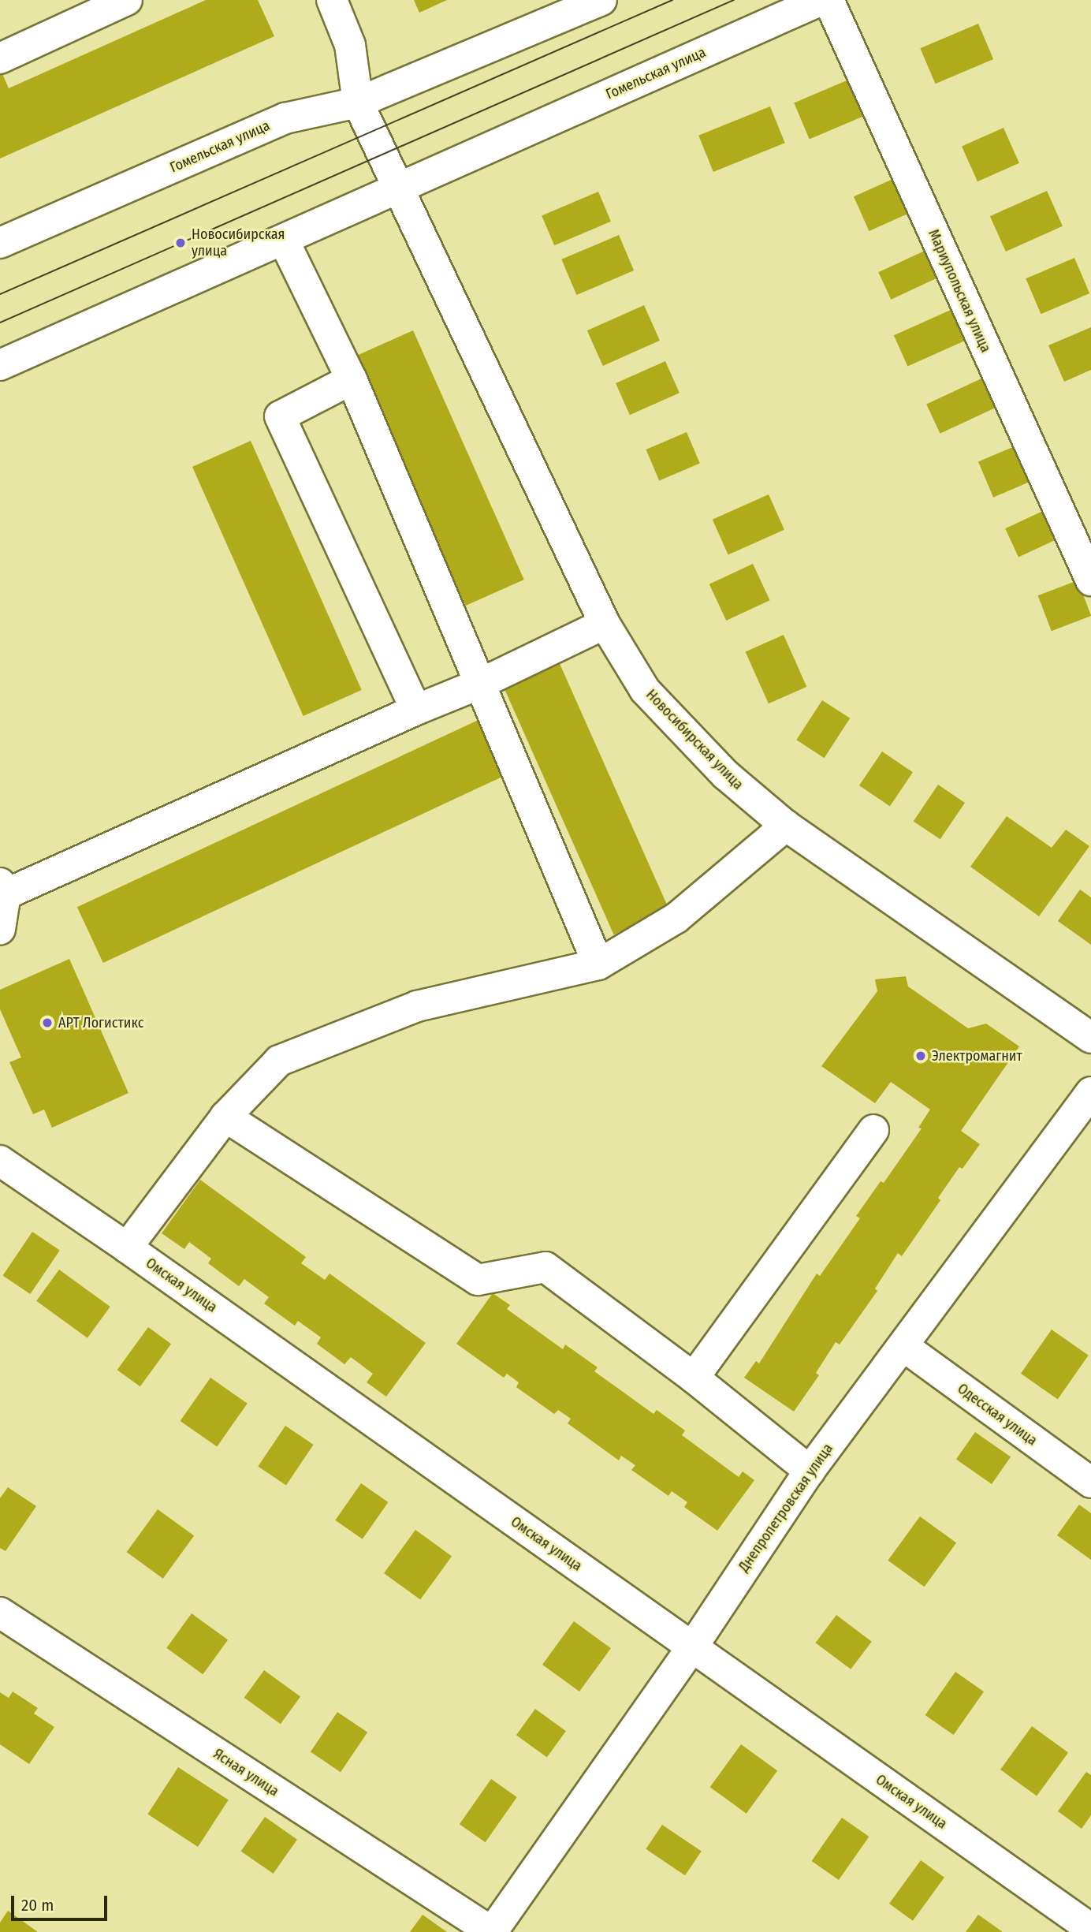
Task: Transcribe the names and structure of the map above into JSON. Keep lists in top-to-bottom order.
{
  "streets": {
    "street": [
      "Гомельская улица",
      "Мариупольская улица",
      "Новосибирская улица",
      "Омская улица",
      "Одесская улица",
      "Днепропетровская улица",
      "Ясная улица"
    ]
  },
  "crossings": [
    ["Гомельская улица", "Новосибирская улица"],
    ["Омская улица", "Днепропетровская улица"],
    ["Одесская улица", "Днепропетровская улица"],
    ["Днепропетровская улица", "Ясная улица"]
  ],
  "places": ["Новосибирская улица", "АРТ Логистикс", "Электромагнит"],
  "scale_bar": "20 m"
}
